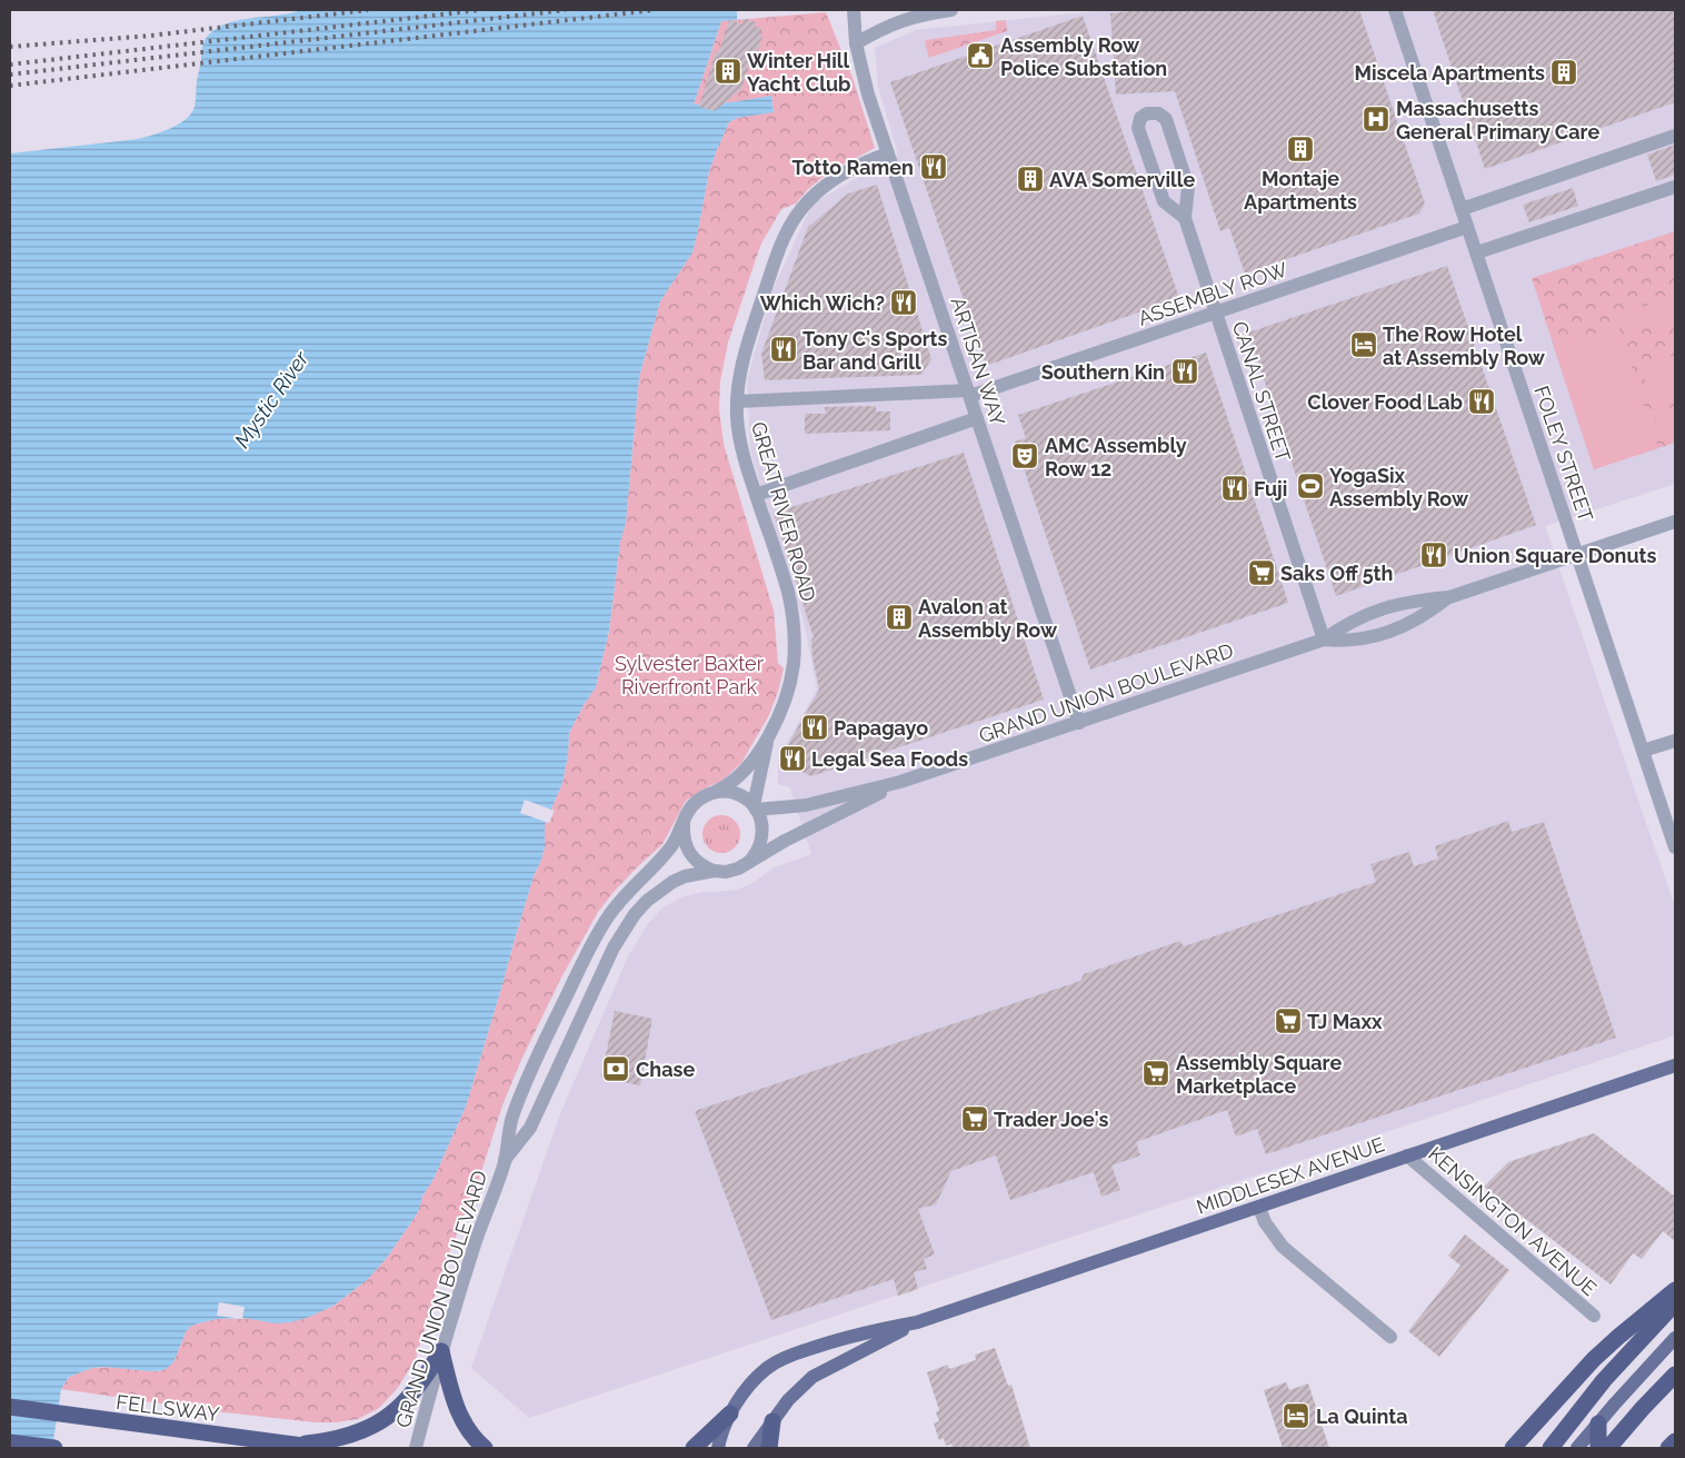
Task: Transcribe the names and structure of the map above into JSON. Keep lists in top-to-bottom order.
{
  "streets": {
    "highway": ["FELLSWAY"],
    "main road": ["MIDDLESEX AVENUE"],
    "street": [
      "ASSEMBLY ROW",
      "ARTISAN WAY",
      "CANAL STREET",
      "FOLEY STREET",
      "GREAT RIVER ROAD",
      "GRAND UNION BOULEVARD",
      "KENSINGTON AVENUE"
    ]
  },
  "crossings": [
    ["ASSEMBLY ROW", "ARTISAN WAY"],
    ["ASSEMBLY ROW", "CANAL STREET"],
    ["ASSEMBLY ROW", "FOLEY STREET"],
    ["ASSEMBLY ROW", "GREAT RIVER ROAD"],
    ["ARTISAN WAY", "GREAT RIVER ROAD"],
    ["ARTISAN WAY", "GRAND UNION BOULEVARD"],
    ["CANAL STREET", "GRAND UNION BOULEVARD"],
    ["FOLEY STREET", "GRAND UNION BOULEVARD"],
    ["GREAT RIVER ROAD", "GRAND UNION BOULEVARD"],
    ["MIDDLESEX AVENUE", "KENSINGTON AVENUE"]
  ],
  "water": ["Mystic River"],
  "parks": ["Sylvester Baxter Riverfront Park"],
  "places": {
    "public building": ["Assembly Row Police Substation"],
    "building": [
      "Winter Hill Yacht Club",
      "Miscela Apartments",
      "Montaje Apartments",
      "AVA Somerville",
      "Avalon at Assembly Row"
    ],
    "hospital": ["Massachusetts General Primary Care"],
    "restaurant": [
      "Totto Ramen",
      "Which Wich?",
      "Tony C's Sports Bar and Grill",
      "Southern Kin",
      "Clover Food Lab",
      "Fuji",
      "Union Square Donuts",
      "Papagayo",
      "Legal Sea Foods"
    ],
    "hotel": ["The Row Hotel at Assembly Row", "La Quinta"],
    "theatre": ["AMC Assembly Row 12"],
    "sports": ["YogaSix Assembly Row"],
    "supermarket": [
      "Saks Off 5th",
      "TJ Maxx",
      "Assembly Square Marketplace",
      "Trader Joe's"
    ],
    "bank": ["Chase"]
  }
}
